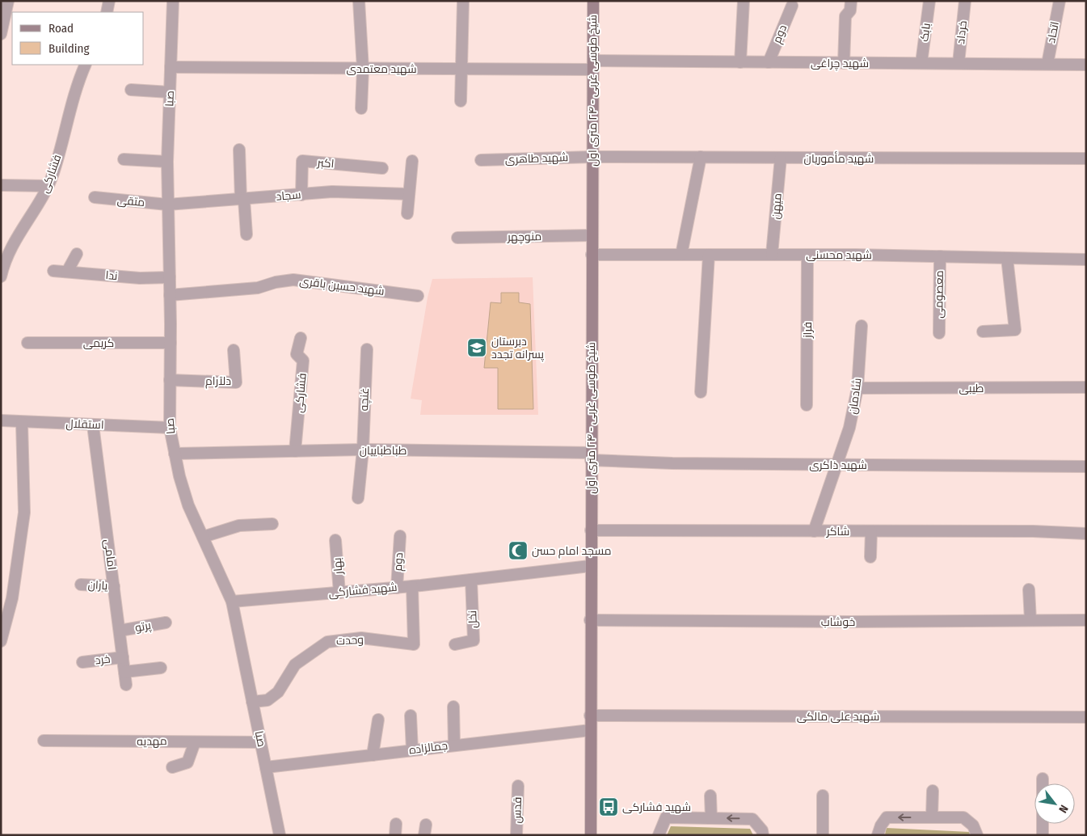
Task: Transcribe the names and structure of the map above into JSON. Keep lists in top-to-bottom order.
{
  "streets": {
    "main road": ["شیخ طوسی غربی - ۲۴ متری اول"],
    "street": [
      "بابک",
      "خرداد",
      "اتحاد",
      "دوم",
      "شهید چراغی",
      "شهید معتمدی",
      "صبا",
      "شهید طاهری",
      "شهید مأموریان",
      "اکبر",
      "فشارکی",
      "سجاد",
      "متقی",
      "میهن",
      "منوچهر",
      "شهید محسنی",
      "ندا",
      "شهید حسین باقری",
      "معصومی",
      "فراز",
      "کریمی",
      "دلآرام",
      "طیبی",
      "شادمان",
      "غنچه",
      "استقلال",
      "طباطباییان",
      "شهید ذاکری",
      "شاکر",
      "امامی",
      "بهار",
      "یاران",
      "شهید فشارکی",
      "نخل",
      "خوشاب",
      "پرتو",
      "وحدت",
      "خرد",
      "شهید علی مالکی",
      "مهدیه",
      "جمالزاده",
      "قدس"
    ]
  },
  "crossings": [
    ["بابک", "شهید چراغی"],
    ["خرداد", "شهید چراغی"],
    ["اتحاد", "شهید چراغی"],
    ["دوم", "شهید چراغی"],
    ["دوم", "شهید فشارکی"],
    ["شهید چراغی", "شهید معتمدی"],
    ["شهید چراغی", "شیخ طوسی غربی - ۲۴ متری اول"],
    ["شهید معتمدی", "شیخ طوسی غربی - ۲۴ متری اول"],
    ["شهید معتمدی", "صبا"],
    ["شیخ طوسی غربی - ۲۴ متری اول", "شهید طاهری"],
    ["شیخ طوسی غربی - ۲۴ متری اول", "شهید مأموریان"],
    ["شیخ طوسی غربی - ۲۴ متری اول", "منوچهر"],
    ["شیخ طوسی غربی - ۲۴ متری اول", "شهید محسنی"],
    ["شیخ طوسی غربی - ۲۴ متری اول", "طباطباییان"],
    ["شیخ طوسی غربی - ۲۴ متری اول", "شهید ذاکری"],
    ["شیخ طوسی غربی - ۲۴ متری اول", "شاکر"],
    ["شیخ طوسی غربی - ۲۴ متری اول", "شهید فشارکی"],
    ["شیخ طوسی غربی - ۲۴ متری اول", "خوشاب"],
    ["شیخ طوسی غربی - ۲۴ متری اول", "شهید علی مالکی"],
    ["شیخ طوسی غربی - ۲۴ متری اول", "جمالزاده"],
    ["صبا", "سجاد"],
    ["صبا", "متقی"],
    ["صبا", "ندا"],
    ["صبا", "شهید حسین باقری"],
    ["صبا", "کریمی"],
    ["صبا", "دلآرام"],
    ["صبا", "استقلال"],
    ["صبا", "طباطباییان"],
    ["صبا", "شهید فشارکی"],
    ["صبا", "وحدت"],
    ["صبا", "مهدیه"],
    ["صبا", "جمالزاده"],
    ["شهید طاهری", "شهید مأموریان"],
    ["شهید مأموریان", "میهن"],
    ["اکبر", "سجاد"],
    ["فشارکی", "طباطباییان"],
    ["سجاد", "متقی"],
    ["میهن", "شهید محسنی"],
    ["شهید محسنی", "معصومی"],
    ["شهید محسنی", "فراز"],
    ["طیبی", "شادمان"],
    ["شادمان", "شهید ذاکری"],
    ["شادمان", "شاکر"],
    ["غنچه", "طباطباییان"],
    ["استقلال", "امامی"],
    ["طباطباییان", "شهید ذاکری"],
    ["امامی", "یاران"],
    ["امامی", "پرتو"],
    ["امامی", "خرد"],
    ["بهار", "شهید فشارکی"],
    ["شهید فشارکی", "نخل"],
    ["شهید فشارکی", "وحدت"]
  ],
  "places": {
    "school or university": ["دبرستان پسرانه تجدد"],
    "mosque": ["مسجد امام حسن"],
    "bus stop": ["شهید فشارکی"]
  },
  "legend": ["Road", "Building"],
  "north": "bottom right"
}
